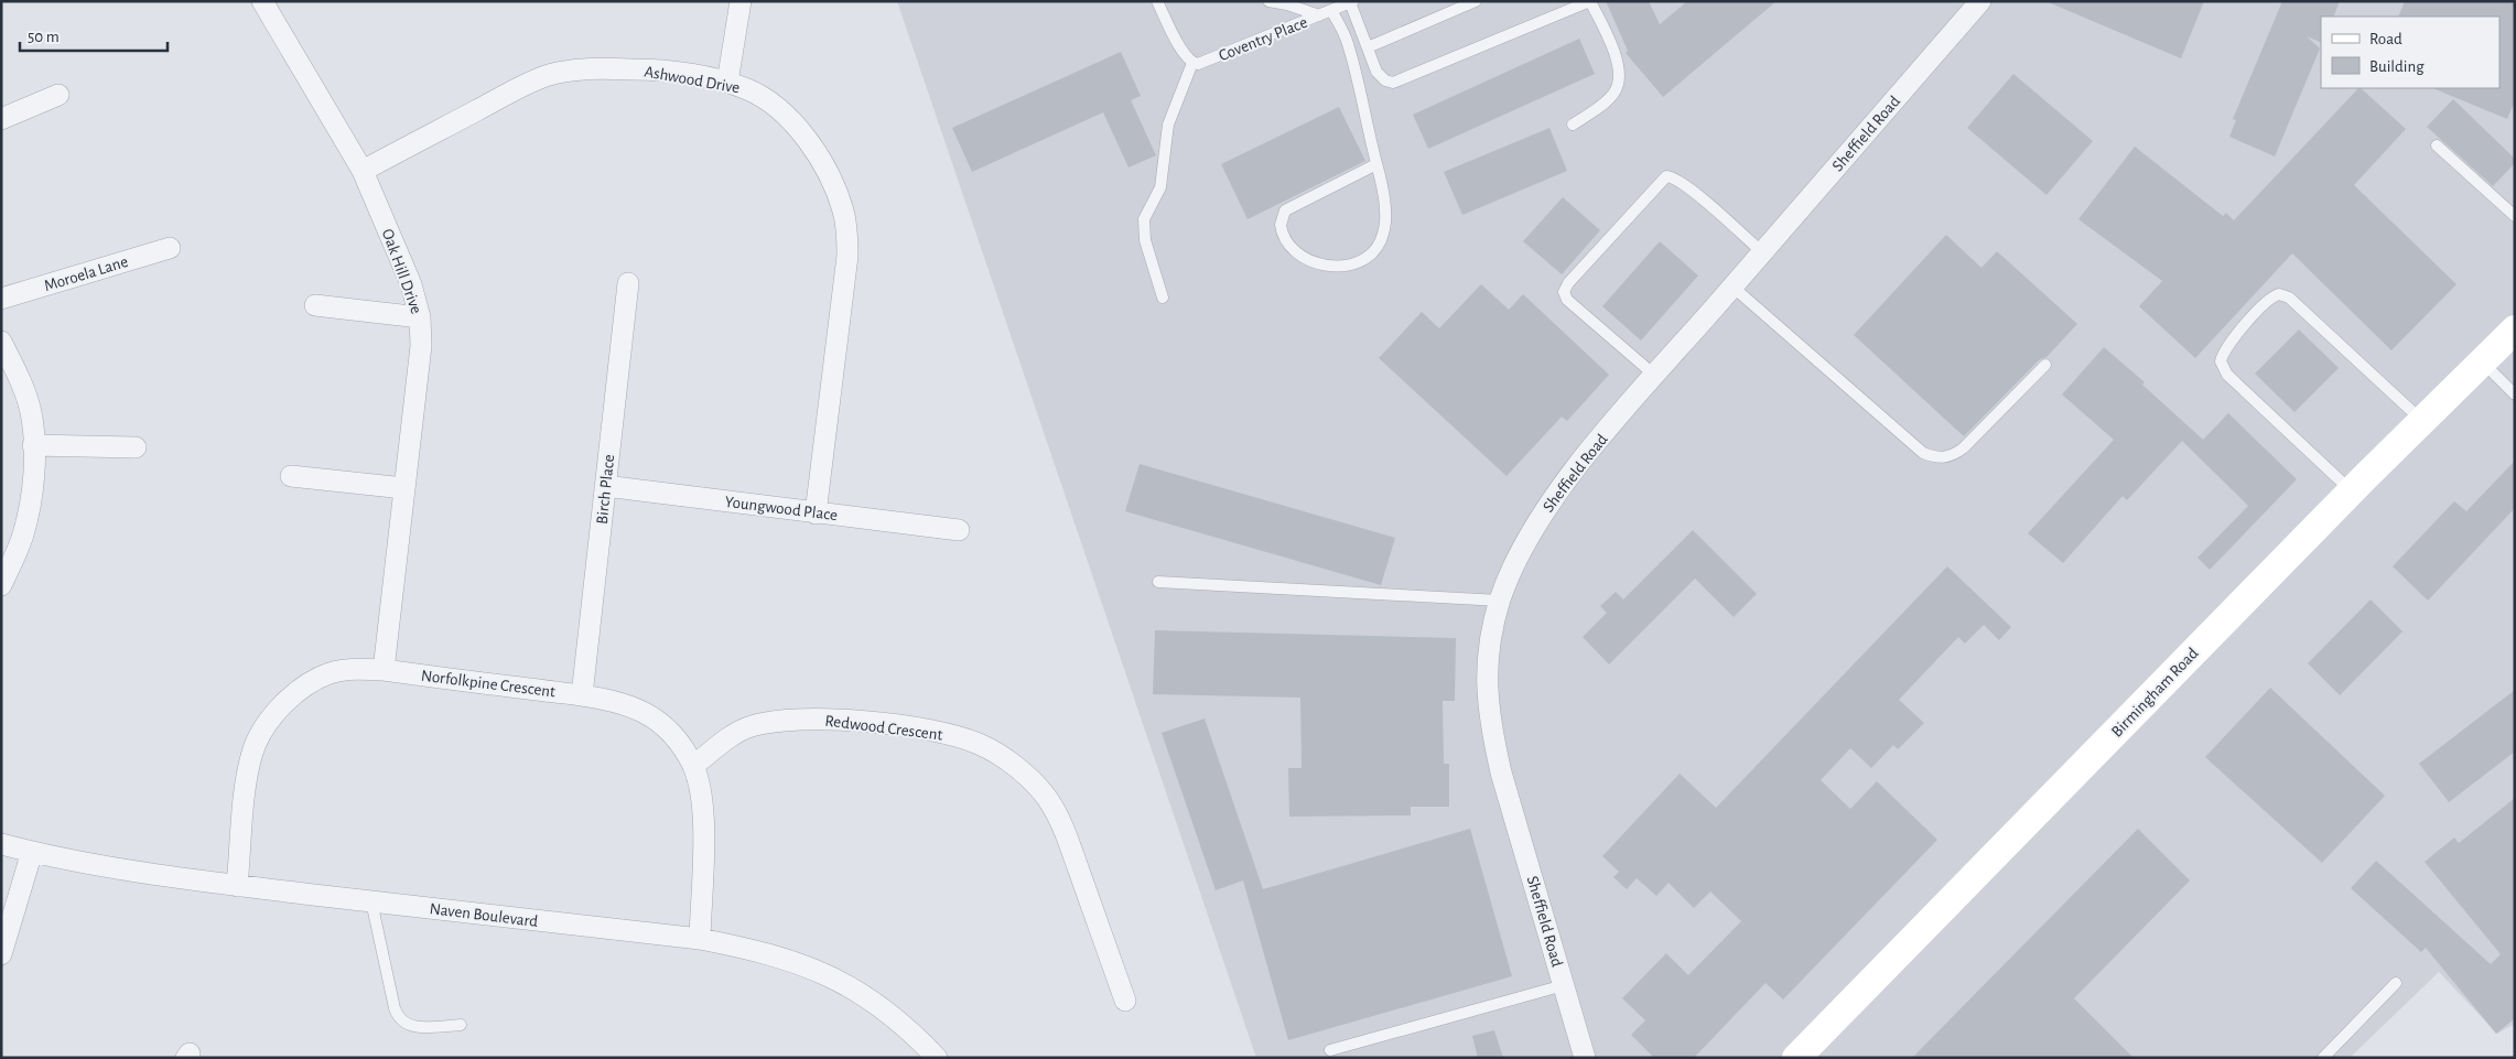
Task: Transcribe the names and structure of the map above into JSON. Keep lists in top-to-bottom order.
{
  "streets": {
    "street": [
      "Ashwood Drive",
      "Sheffield Road",
      "Oak Hill Drive",
      "Moroela Lane",
      "Birch Place",
      "Youngwood Place",
      "Norfolkpine Crescent",
      "Birmingham Road",
      "Redwood Crescent",
      "Naven Boulevard"
    ],
    "lane": ["Coventry Place"]
  },
  "crossings": [
    ["Ashwood Drive", "Oak Hill Drive"],
    ["Ashwood Drive", "Youngwood Place"],
    ["Oak Hill Drive", "Norfolkpine Crescent"],
    ["Birch Place", "Youngwood Place"],
    ["Birch Place", "Norfolkpine Crescent"],
    ["Norfolkpine Crescent", "Redwood Crescent"],
    ["Norfolkpine Crescent", "Naven Boulevard"]
  ],
  "legend": ["Road", "Building"],
  "scale_bar": "50 m"
}
